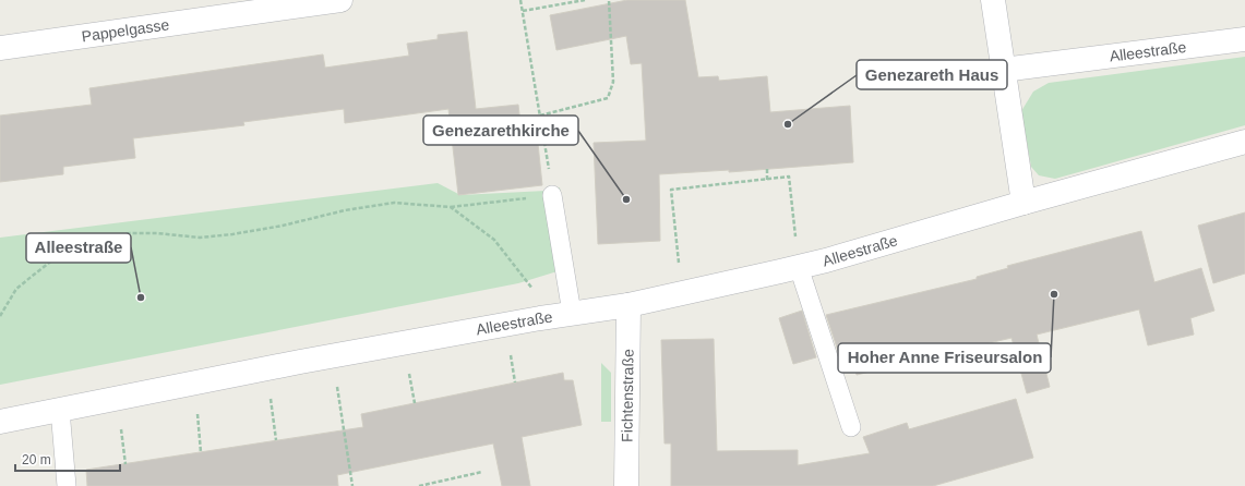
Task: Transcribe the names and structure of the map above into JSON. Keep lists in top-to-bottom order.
{
  "streets": {
    "street": ["Pappelgasse", "Alleestraße", "Fichtenstraße"]
  },
  "crossings": [
    ["Alleestraße", "Fichtenstraße"]
  ],
  "places": [
    "Genezareth Haus",
    "Genezarethkirche",
    "Hoher Anne Friseursalon",
    "Alleestraße"
  ],
  "scale_bar": "20 m"
}
